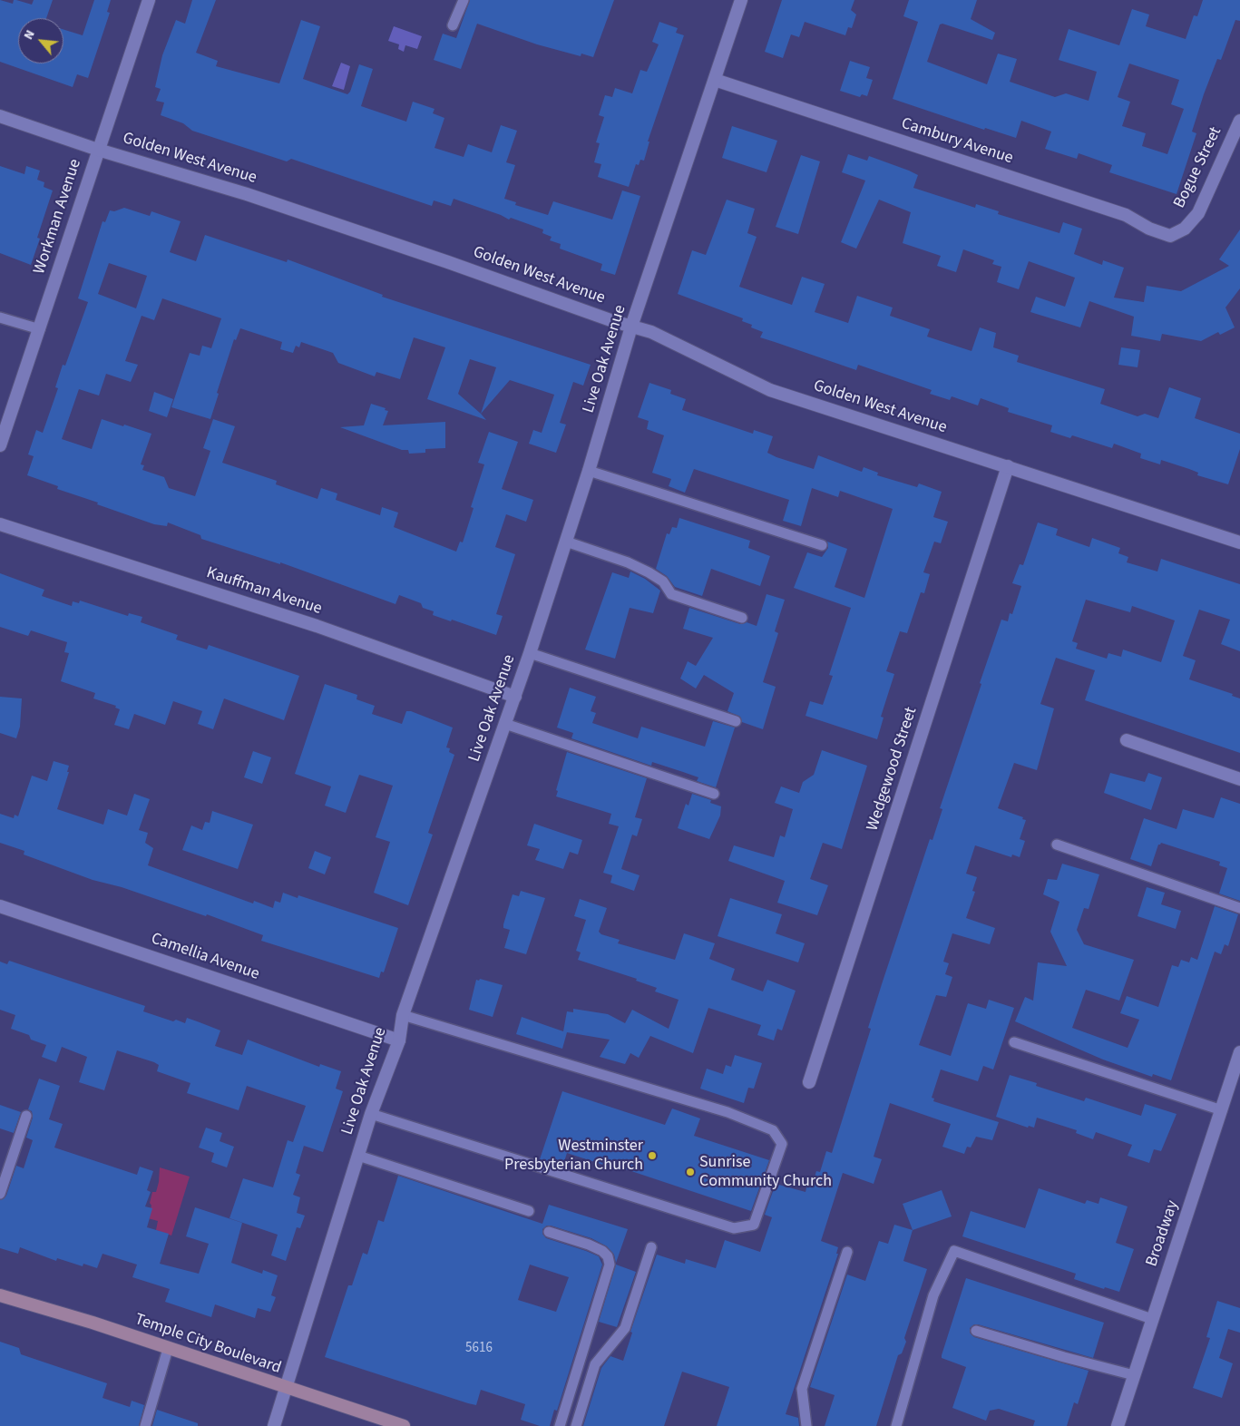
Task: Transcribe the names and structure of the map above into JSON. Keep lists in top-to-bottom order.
{
  "streets": {
    "main road": ["Temple City Boulevard"],
    "street": [
      "Cambury Avenue",
      "Golden West Avenue",
      "Bogue Street",
      "Workman Avenue",
      "Live Oak Avenue",
      "Kauffman Avenue",
      "Wedgewood Street",
      "Camellia Avenue",
      "Broadway"
    ]
  },
  "crossings": [
    ["Cambury Avenue", "Bogue Street"],
    ["Cambury Avenue", "Live Oak Avenue"],
    ["Golden West Avenue", "Workman Avenue"],
    ["Golden West Avenue", "Live Oak Avenue"],
    ["Golden West Avenue", "Wedgewood Street"],
    ["Live Oak Avenue", "Kauffman Avenue"],
    ["Live Oak Avenue", "Camellia Avenue"],
    ["Live Oak Avenue", "Temple City Boulevard"]
  ],
  "places": ["Westminster Presbyterian Church", "Sunrise Community Church"],
  "house_numbers": ["5616"],
  "north": "top left"
}
